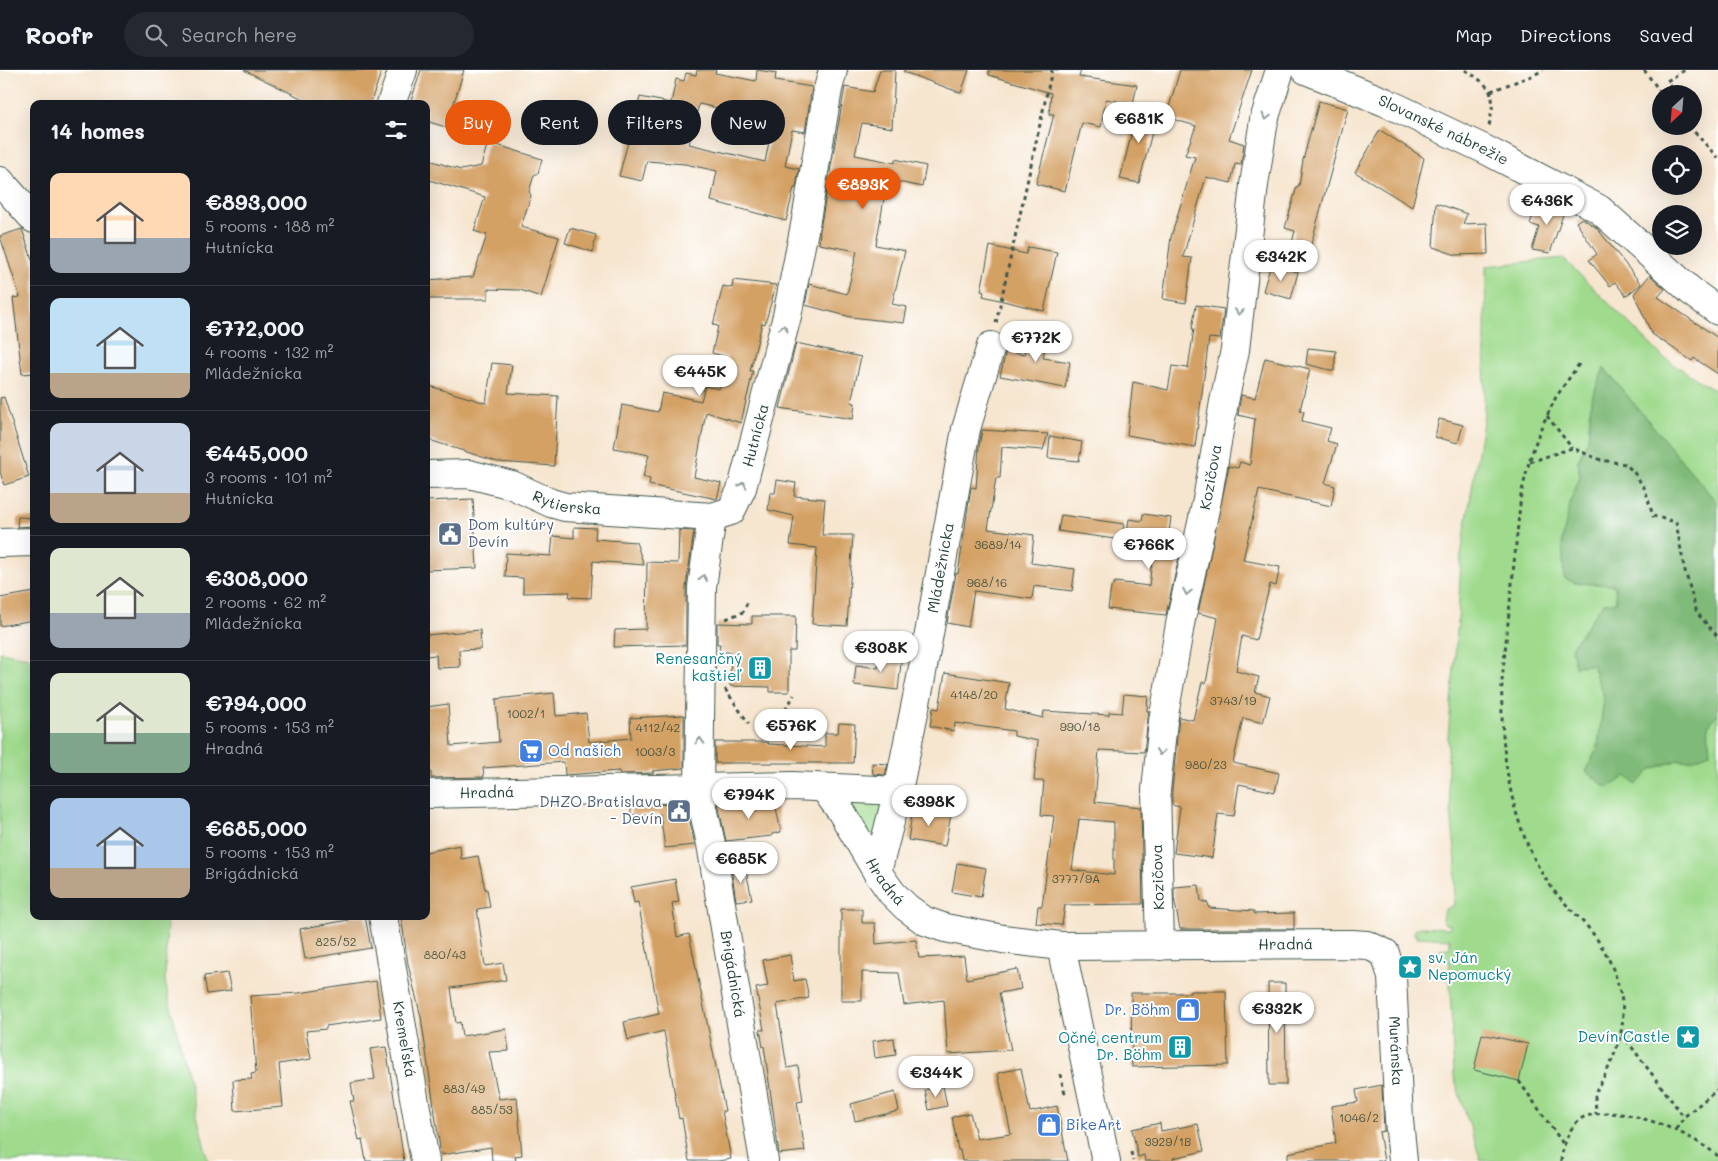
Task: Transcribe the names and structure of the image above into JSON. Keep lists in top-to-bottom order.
{
  "streets": {
    "street": [
      "Slovanské nábrežie",
      "Hutnícka",
      "Kozičova",
      "Rytierska",
      "Mládežnícka",
      "Hradná",
      "Brigádnická",
      "Kremeľská",
      "Muránska"
    ]
  },
  "crossings": [
    ["Hutnícka", "Rytierska"],
    ["Kozičova", "Hradná"],
    ["Mládežnícka", "Hradná"],
    ["Hradná", "Brigádnická"],
    ["Hradná", "Muránska"]
  ],
  "one_way": ["Hutnícka", "Kozičova"],
  "places": {
    "public building": ["Dom kultúry Devín", "DHZO Bratislava - Devín"],
    "building": ["Renesančný kaštieľ", "Očné centrum Dr. Böhm"],
    "supermarket": ["Od našich"],
    "place": ["sv. Ján Nepomucký", "Devín Castle"],
    "shop": ["Dr. Böhm", "BikeArt"]
  },
  "house_numbers": [
    "3689/14",
    "968/16",
    "4148/20",
    "3743/19",
    "1002/1",
    "990/18",
    "4112/42",
    "1003/3",
    "980/23",
    "3777/9A",
    "825/52",
    "880/43",
    "883/49",
    "885/53",
    "1046/2",
    "3929/1B"
  ],
  "north": "bottom left",
  "page": {
    "header": "Roofr",
    "search": "Search here",
    "nav": ["Map", "Directions", "Saved"],
    "chip": [
      "Buy",
      "Rent",
      "Filters",
      "New"
    ],
    "heading": "14 homes",
    "price": [
      "€681K",
      "€893K",
      "€436K",
      "€342K",
      "€772K",
      "€445K",
      "€766K",
      "€308K",
      "€576K",
      "€794K",
      "€398K",
      "€685K",
      "€332K",
      "€344K"
    ],
    "list": [
      {
        "name": "€893,000",
        "note": "5 rooms · 188 m² · Hutnícka"
      },
      {
        "name": "€772,000",
        "note": "4 rooms · 132 m² · Mládežnícka"
      },
      {
        "name": "€445,000",
        "note": "3 rooms · 101 m² · Hutnícka"
      },
      {
        "name": "€308,000",
        "note": "2 rooms · 62 m² · Mládežnícka"
      },
      {
        "name": "€794,000",
        "note": "5 rooms · 153 m² · Hradná"
      },
      {
        "name": "€685,000",
        "note": "5 rooms · 153 m² · Brigádnická"
      }
    ]
  }
}
